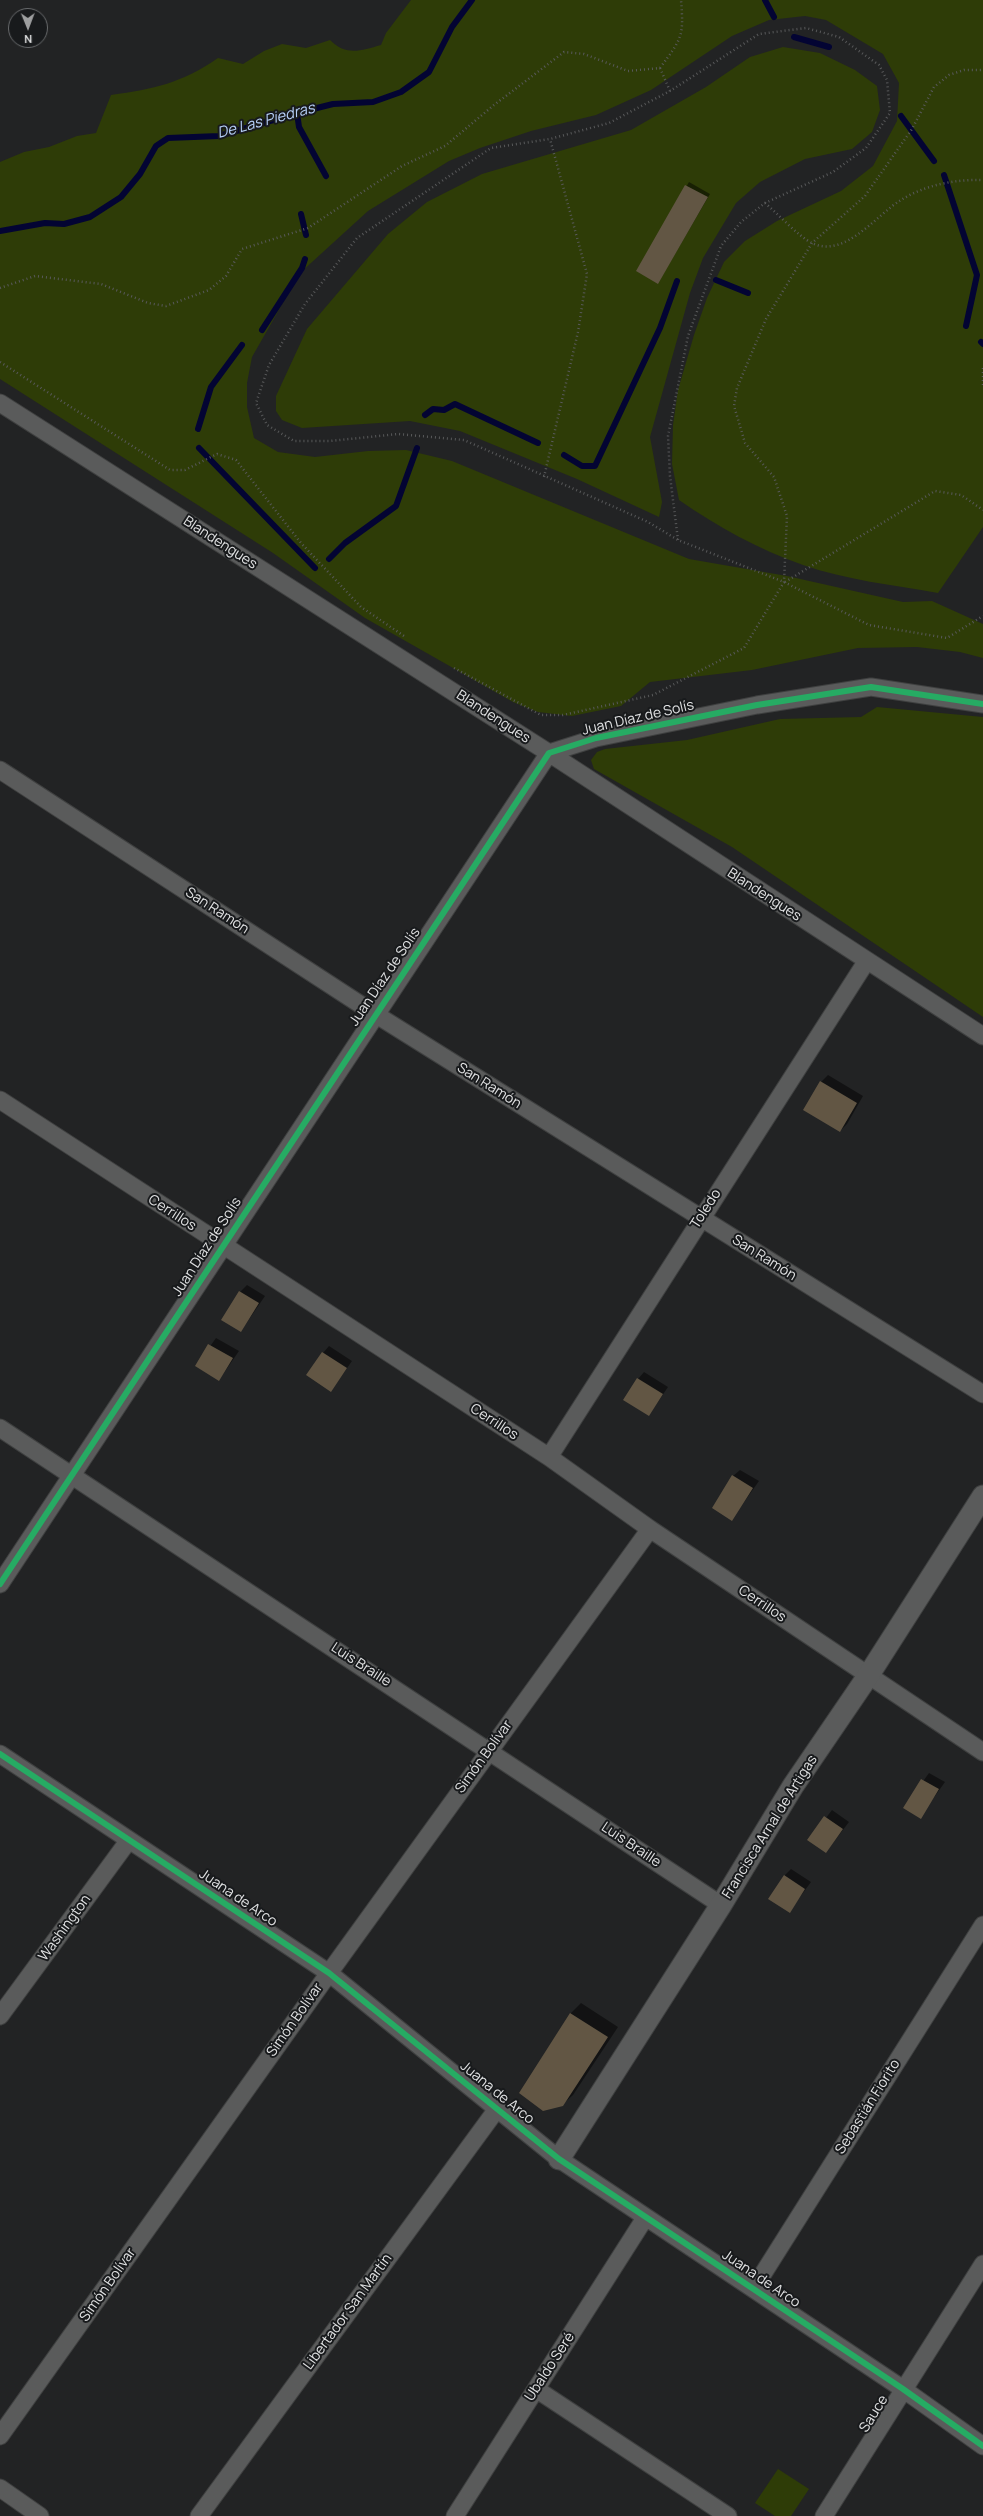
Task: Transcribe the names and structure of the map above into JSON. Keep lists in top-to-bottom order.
{
  "streets": {
    "street": [
      "Blandengues",
      "Juan Díaz de Solís",
      "San Ramón",
      "Toledo",
      "Cerrillos",
      "Luis Braille",
      "Simón Bolívar",
      "Francisca Arnal de Artigas",
      "Juana de Arco",
      "Washington",
      "Sebastián Fiorito",
      "Libertador San Martín",
      "Ubaldo Seré",
      "Sauce"
    ]
  },
  "crossings": [
    ["Blandengues", "Juan Díaz de Solís"],
    ["Blandengues", "Toledo"],
    ["Juan Díaz de Solís", "San Ramón"],
    ["Juan Díaz de Solís", "Cerrillos"],
    ["Juan Díaz de Solís", "Luis Braille"],
    ["San Ramón", "Toledo"],
    ["Toledo", "Cerrillos"],
    ["Cerrillos", "Simón Bolívar"],
    ["Cerrillos", "Francisca Arnal de Artigas"],
    ["Luis Braille", "Simón Bolívar"],
    ["Luis Braille", "Francisca Arnal de Artigas"],
    ["Simón Bolívar", "Juana de Arco"],
    ["Francisca Arnal de Artigas", "Juana de Arco"],
    ["Juana de Arco", "Washington"],
    ["Juana de Arco", "Sebastián Fiorito"],
    ["Juana de Arco", "Libertador San Martín"],
    ["Juana de Arco", "Ubaldo Seré"],
    ["Juana de Arco", "Sauce"]
  ],
  "water": ["De Las Piedras"],
  "north": "bottom"
}
